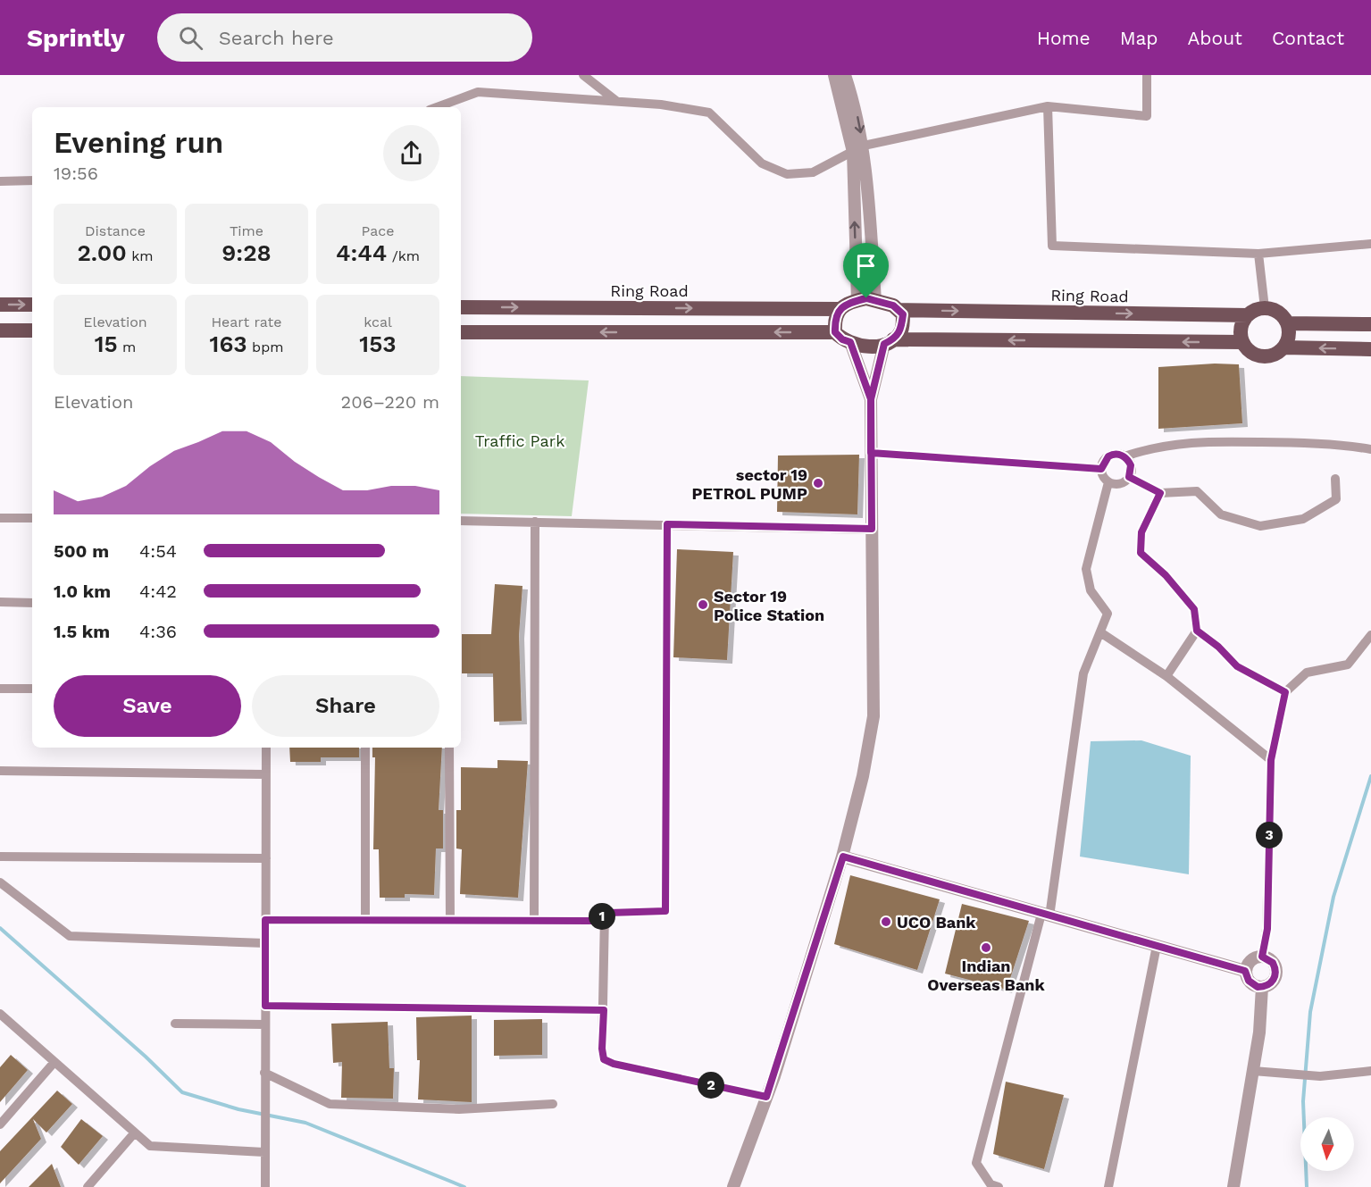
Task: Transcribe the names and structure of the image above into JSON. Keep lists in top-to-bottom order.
{
  "streets": {
    "main road": ["Ring Road"]
  },
  "parks": ["Traffic Park"],
  "places": [
    "sector 19 PETROL PUMP",
    "Sector 19 Police Station",
    "UCO Bank",
    "Indian Overseas Bank"
  ],
  "north": "bottom",
  "page": {
    "header": "Sprintly",
    "search": "Search here",
    "nav": [
      "Home",
      "Map",
      "About",
      "Contact"
    ],
    "heading": ["Evening run", "19:56"],
    "stats": [
      ["Distance", "2.00 km"],
      ["Time", "9:28"],
      ["Pace", "4:44 /km"],
      ["Elevation", "15 m"],
      ["Heart rate", "163 bpm"],
      ["kcal", "153"]
    ],
    "chart": ["Elevation", "206–220 m"],
    "list": [
      {
        "name": "500 m",
        "note": "4:54"
      },
      {
        "name": "1.0 km",
        "note": "4:42"
      },
      {
        "name": "1.5 km",
        "note": "4:36"
      }
    ],
    "buttons": ["Save", "Share"],
    "pins": ["3", "1", "2"]
  }
}
